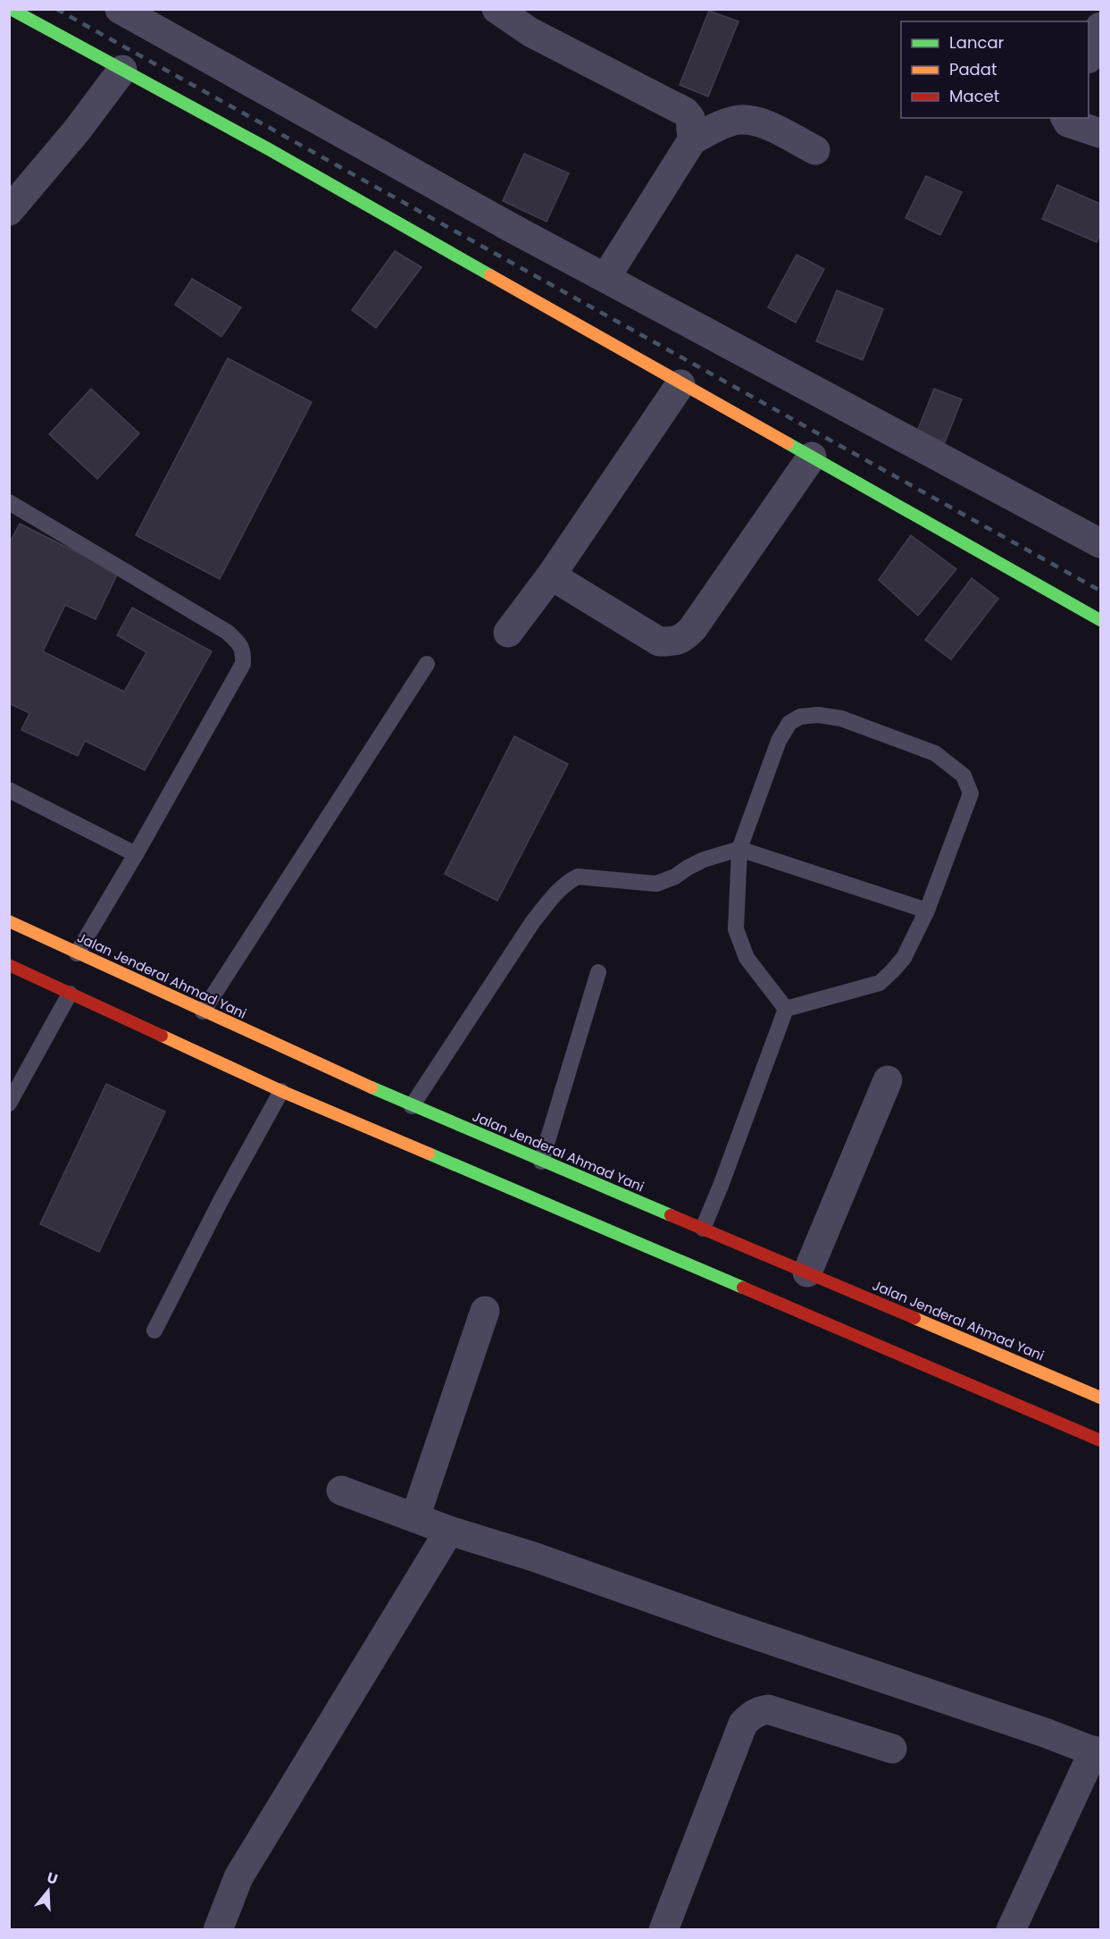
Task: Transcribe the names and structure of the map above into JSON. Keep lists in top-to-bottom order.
{
  "streets": {
    "main road": ["Jalan Jenderal Ahmad Yani"]
  },
  "legend": ["Lancar", "Padat", "Macet"],
  "north": "top"
}
